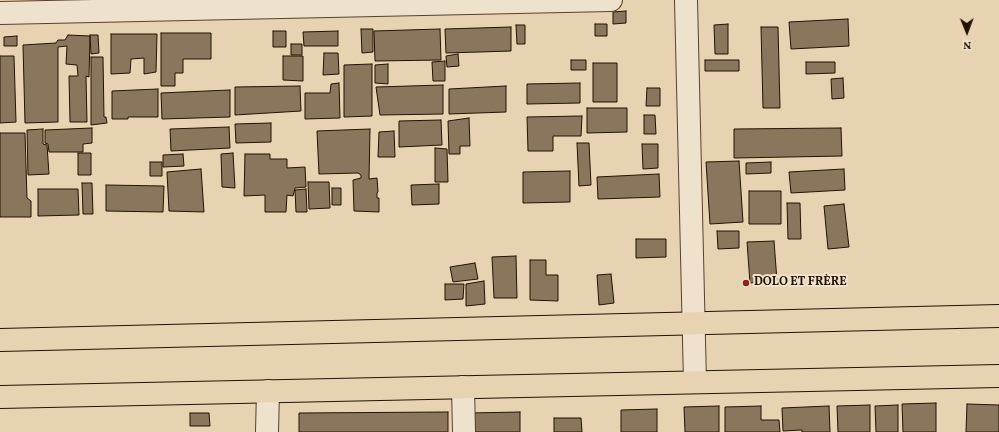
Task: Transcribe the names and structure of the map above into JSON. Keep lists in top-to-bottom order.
{
  "places": ["DOLO ET FRÈRE"],
  "north": "bottom"
}
